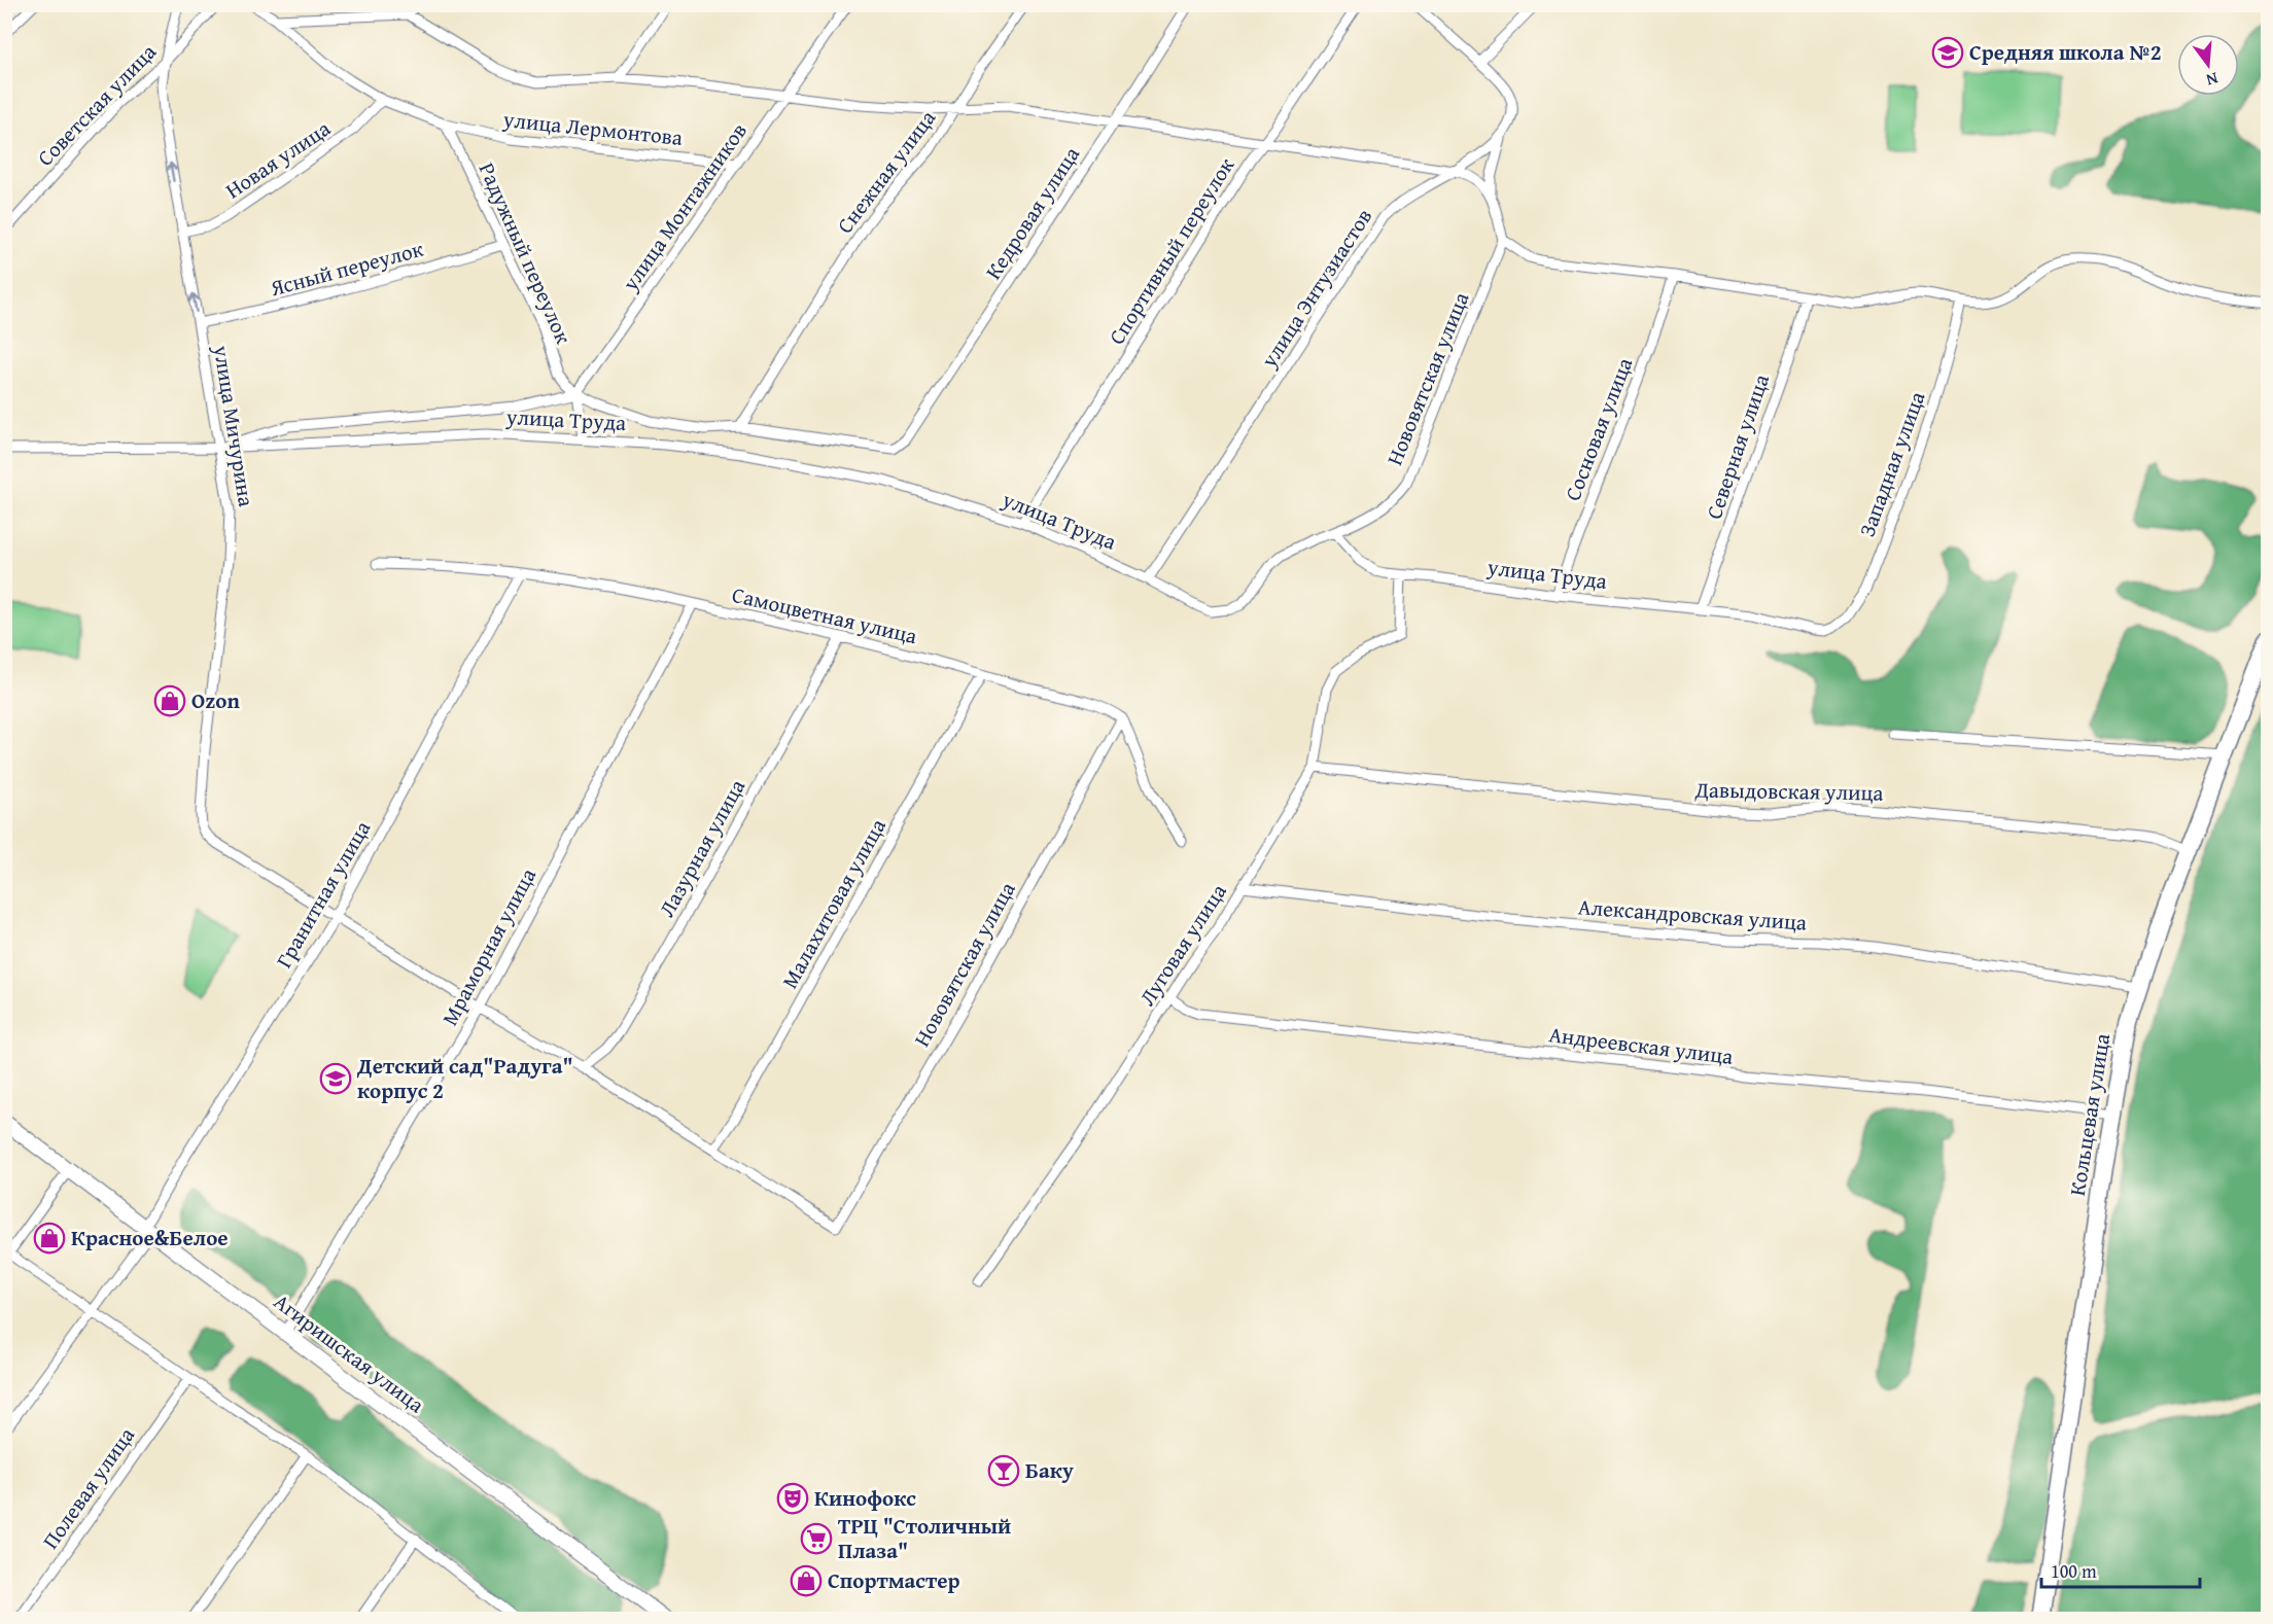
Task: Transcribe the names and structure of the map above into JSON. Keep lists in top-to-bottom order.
{
  "streets": {
    "highway": ["Кольцевая улица"],
    "street": [
      "Советская улица",
      "улица Лермонтова",
      "Новая улица",
      "Снежная улица",
      "улица Монтажников",
      "Кедровая улица",
      "Спортивный переулок",
      "Радужный переулок",
      "Ясный переулок",
      "улица Энтузиастов",
      "Нововятская улица",
      "улица Труда",
      "улица Мичурина",
      "Сосновая улица",
      "Северная улица",
      "Западная улица",
      "Самоцветная улица",
      "Давыдовская улица",
      "Лазурная улица",
      "Гранитная улица",
      "Малахитовая улица",
      "Александровская улица",
      "Луговая улица",
      "Мраморная улица",
      "Андреевская улица",
      "Агиришская улица",
      "Полевая улица"
    ]
  },
  "crossings": [
    ["Советская улица", "улица Мичурина"],
    ["улица Лермонтова", "Новая улица"],
    ["улица Лермонтова", "улица Монтажников"],
    ["улица Лермонтова", "Радужный переулок"],
    ["Новая улица", "улица Мичурина"],
    ["Снежная улица", "улица Труда"],
    ["улица Монтажников", "Радужный переулок"],
    ["улица Монтажников", "улица Труда"],
    ["Кедровая улица", "улица Труда"],
    ["Спортивный переулок", "улица Труда"],
    ["Радужный переулок", "Ясный переулок"],
    ["Радужный переулок", "улица Труда"],
    ["Ясный переулок", "улица Мичурина"],
    ["улица Энтузиастов", "улица Труда"],
    ["Нововятская улица", "улица Труда"],
    ["Нововятская улица", "Самоцветная улица"],
    ["Нововятская улица", "Малахитовая улица"],
    ["улица Труда", "улица Мичурина"],
    ["улица Труда", "Сосновая улица"],
    ["улица Труда", "Северная улица"],
    ["улица Труда", "Западная улица"],
    ["улица Труда", "Луговая улица"],
    ["улица Мичурина", "Гранитная улица"],
    ["Самоцветная улица", "Лазурная улица"],
    ["Самоцветная улица", "Гранитная улица"],
    ["Самоцветная улица", "Малахитовая улица"],
    ["Самоцветная улица", "Мраморная улица"],
    ["Давыдовская улица", "Луговая улица"],
    ["Давыдовская улица", "Кольцевая улица"],
    ["Гранитная улица", "Агиришская улица"],
    ["Александровская улица", "Луговая улица"],
    ["Александровская улица", "Кольцевая улица"],
    ["Луговая улица", "Андреевская улица"],
    ["Мраморная улица", "Агиришская улица"],
    ["Андреевская улица", "Кольцевая улица"]
  ],
  "places": {
    "school or university": ["Средняя школа №2", "Детский сад\"Радуга\" корпус 2"],
    "shop": ["Ozon", "Красное&Белое", "Спортмастер"],
    "bar": ["Баку"],
    "theatre": ["Кинофокс"],
    "supermarket": ["ТРЦ \"Столичный Плаза\""]
  },
  "scale_bar": "100 m",
  "north": "bottom"
}
